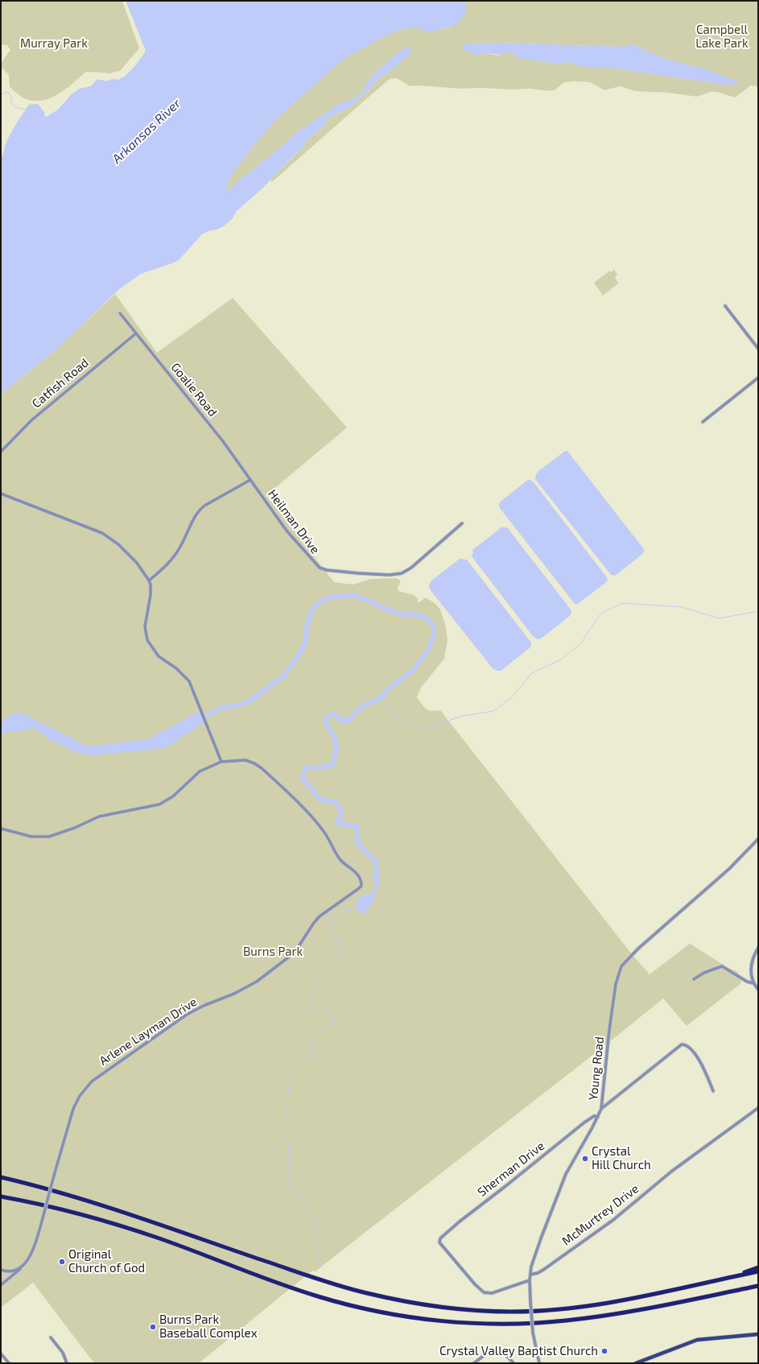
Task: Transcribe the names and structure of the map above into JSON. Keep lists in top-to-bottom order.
{
  "streets": {
    "street": [
      "Catfish Road",
      "Goalie Road",
      "Heilman Drive",
      "Arlene Layman Drive",
      "Young Road",
      "Sherman Drive",
      "McMurtrey Drive"
    ]
  },
  "crossings": [
    ["Catfish Road", "Goalie Road"],
    ["Goalie Road", "Heilman Drive"],
    ["Young Road", "Sherman Drive"],
    ["Young Road", "McMurtrey Drive"]
  ],
  "water": ["Arkansas River"],
  "parks": ["Campbell Lake Park", "Murray Park", "Burns Park"],
  "places": [
    "Crystal Hill Church",
    "Original Church of God",
    "Burns Park Baseball Complex",
    "Crystal Valley Baptist Church"
  ]
}
